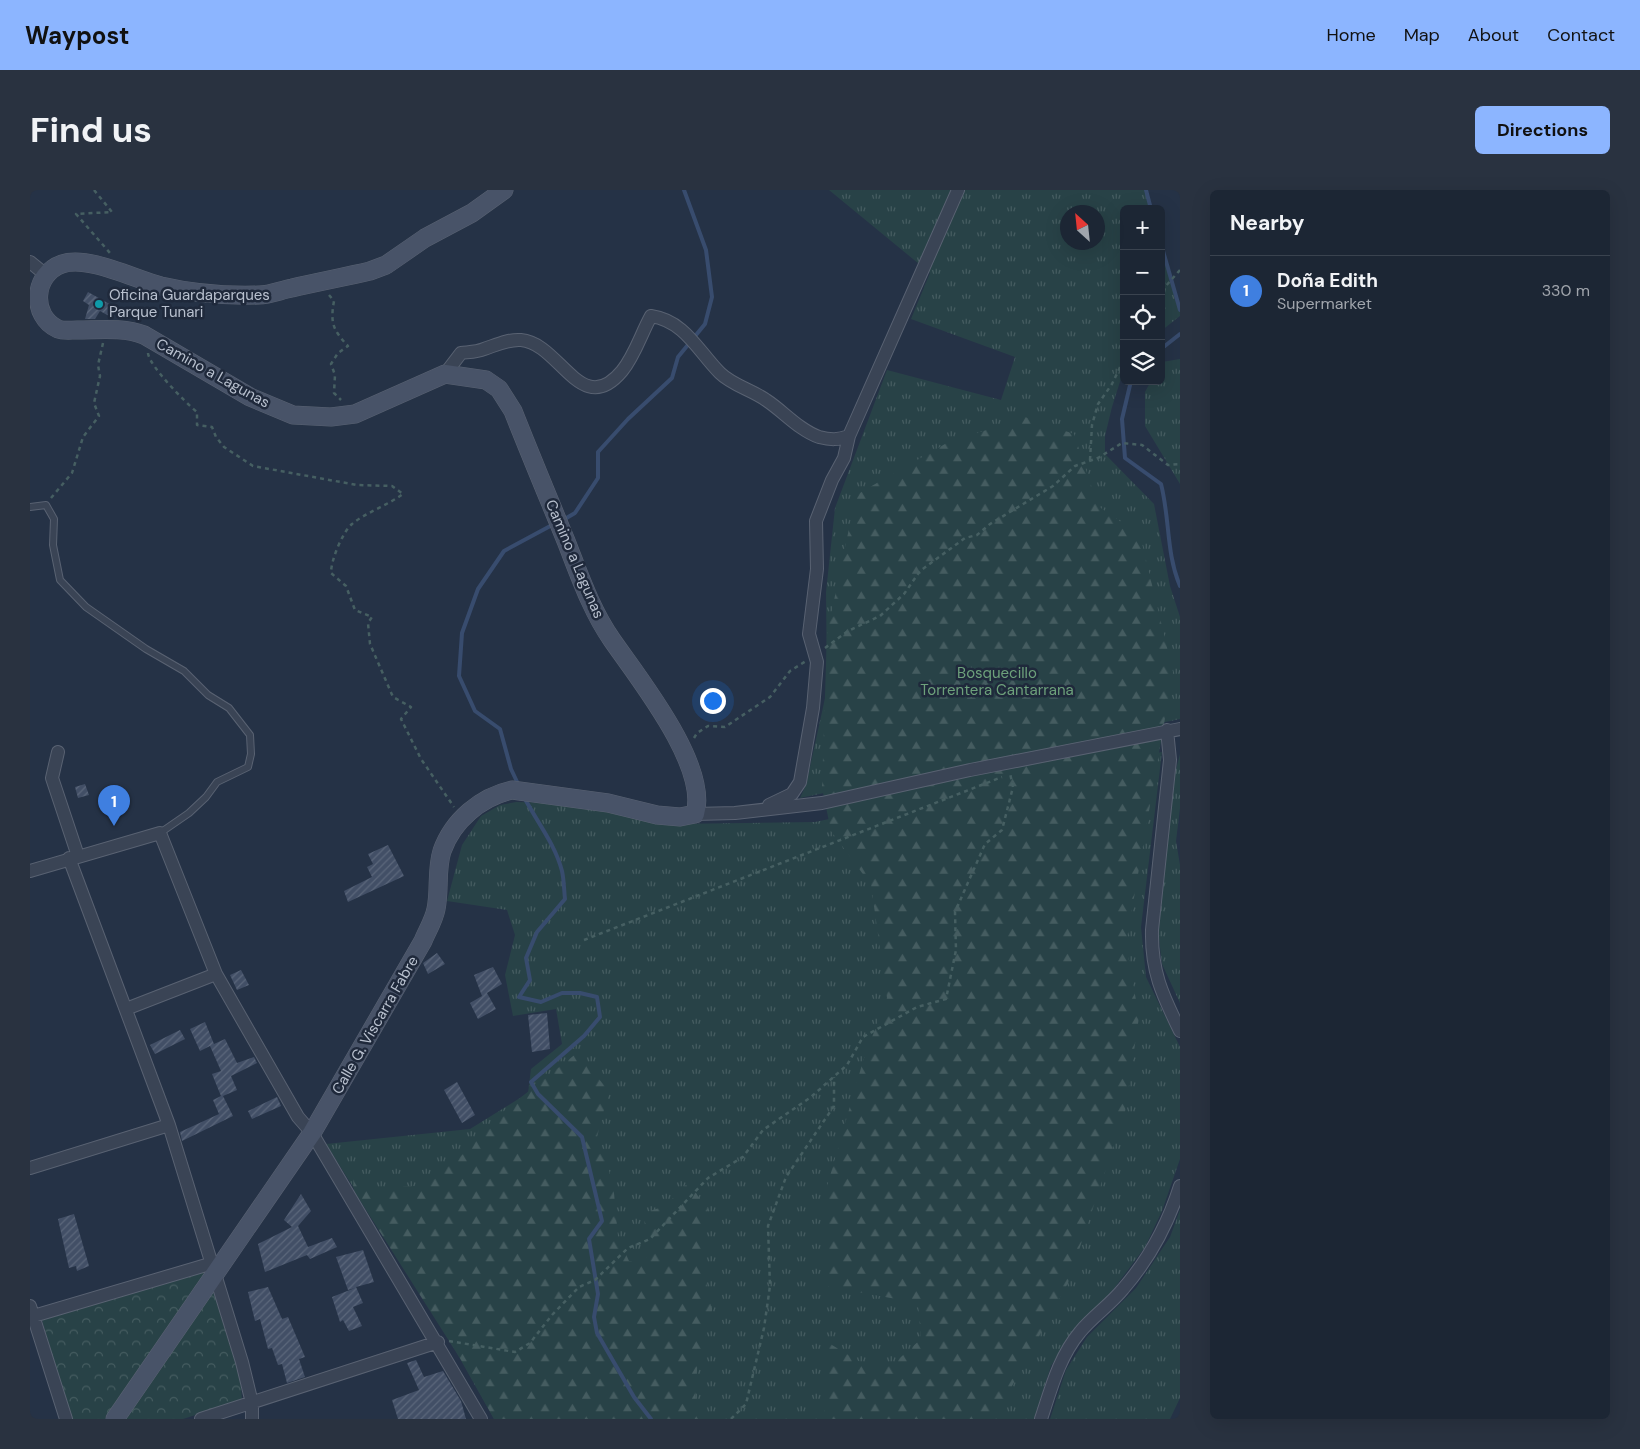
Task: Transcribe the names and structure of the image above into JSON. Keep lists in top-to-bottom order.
{
  "streets": {
    "street": ["Camino a Lagunas", "Calle G. Viscarra Fabre"]
  },
  "crossings": [
    ["Camino a Lagunas", "Calle G. Viscarra Fabre"]
  ],
  "parks": ["Bosquecillo Torrentera Cantarrana"],
  "places": ["Oficina Guardaparques Parque Tunari"],
  "north": "top left",
  "page": {
    "header": "Waypost",
    "nav": [
      "Home",
      "Map",
      "About",
      "Contact"
    ],
    "buttons": "Directions",
    "title": "Find us",
    "heading": "Nearby",
    "map_buttons": ["+", "−"],
    "list": [
      {
        "mark": "1",
        "name": "Doña Edith",
        "note": "Supermarket",
        "value": "330 m"
      }
    ],
    "pins": "1"
  }
}
